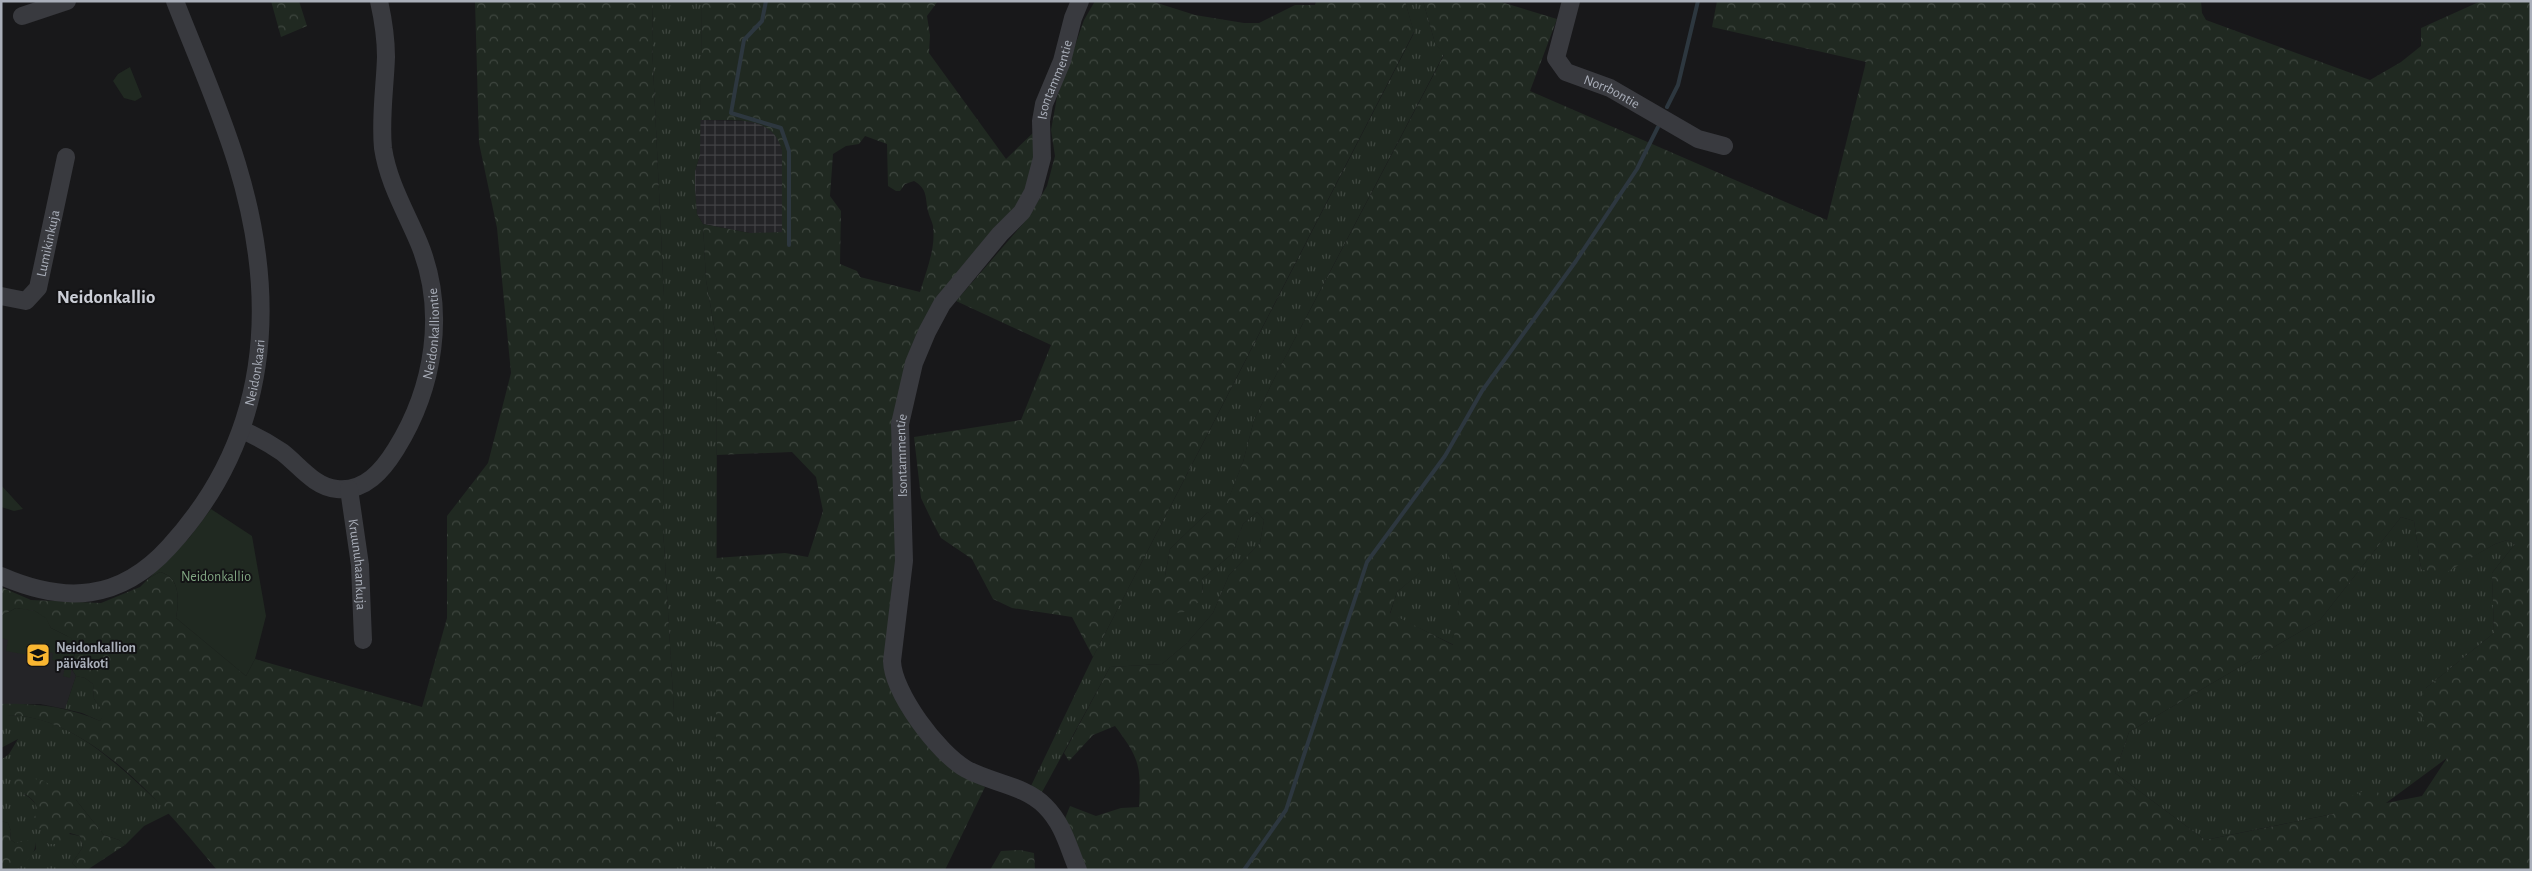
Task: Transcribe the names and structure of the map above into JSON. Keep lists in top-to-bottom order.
{
  "streets": {
    "street": [
      "Isontammentie",
      "Norrbontie",
      "Lumikinkuja",
      "Neidonkalliontie",
      "Neidonkaari",
      "Kruunuhaankuja"
    ]
  },
  "crossings": [
    ["Neidonkalliontie", "Kruunuhaankuja"]
  ],
  "districts": ["Neidonkallio"],
  "parks": ["Neidonkallio"],
  "places": {
    "school or university": ["Neidonkallion päiväkoti"]
  }
}
